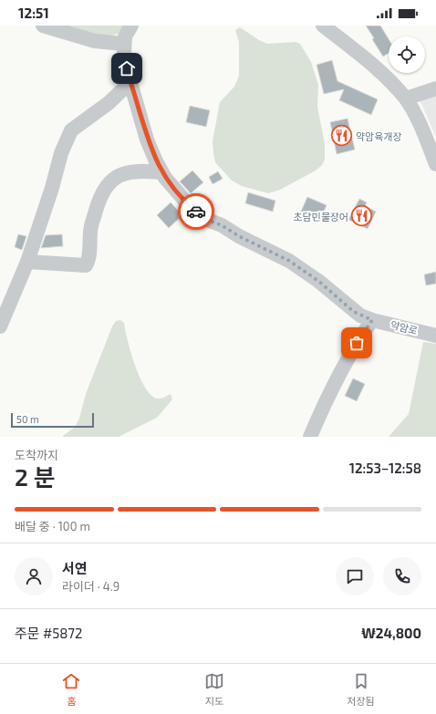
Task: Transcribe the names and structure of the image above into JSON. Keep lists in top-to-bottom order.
{
  "streets": {
    "street": ["약암로"]
  },
  "places": {
    "restaurant": ["약암육개장", "초담민물장어"]
  },
  "scale_bar": "50 m",
  "page": {
    "status": "12:51",
    "scale": "50 m",
    "heading": ["2 분", "도착까지", "12:53–12:58"],
    "panel": [
      "서연",
      "라이더 · 4.9",
      "주문 #5872",
      "₩24,800"
    ],
    "bar": "배달 중 · 100 m",
    "tabs": ["홈", "지도", "저장됨"]
  }
}
